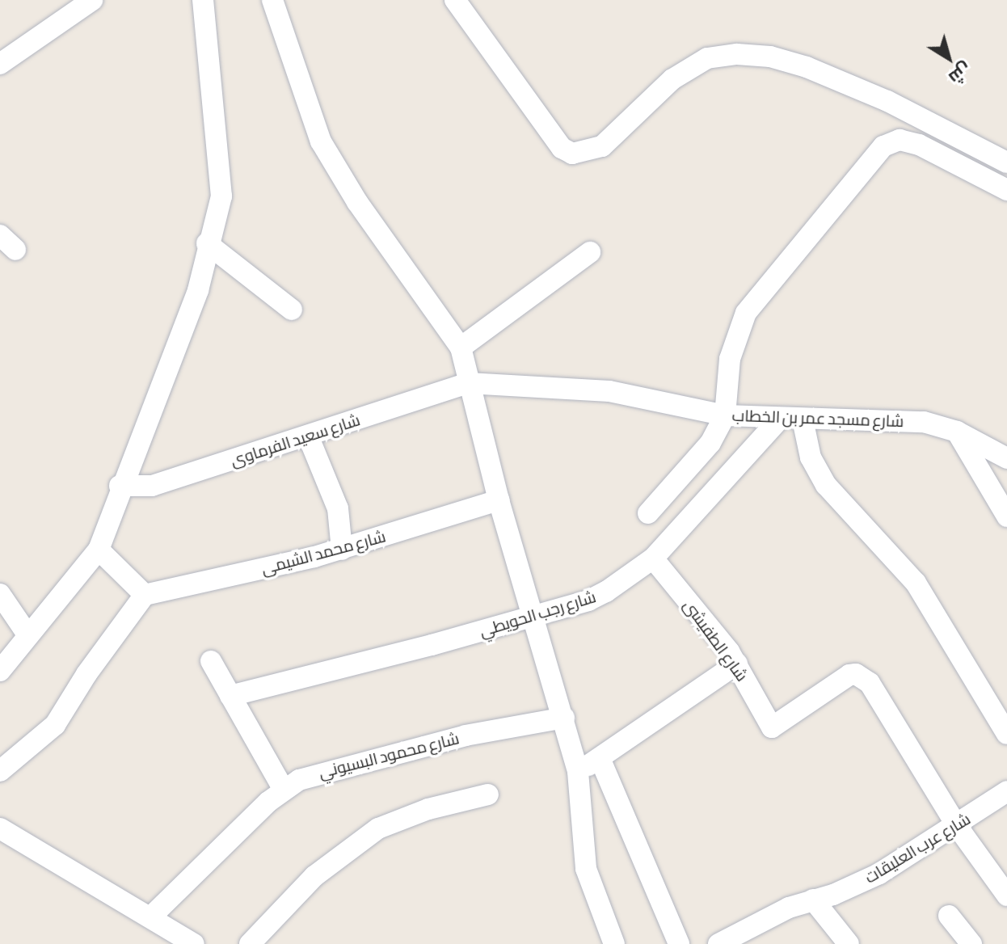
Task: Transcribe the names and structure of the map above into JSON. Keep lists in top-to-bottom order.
{
  "streets": {
    "street": [
      "شارع مسجد عمر بن الخطاب",
      "شارع سعيد الفرماوى",
      "شارع محمد الشيمى",
      "شارع رجب الحويطي",
      "شارع الطفيشى",
      "شارع محمود البسيوني",
      "شارع عرب العليقات"
    ]
  },
  "crossings": [
    ["شارع مسجد عمر بن الخطاب", "شارع سعيد الفرماوى"],
    ["شارع مسجد عمر بن الخطاب", "شارع رجب الحويطي"],
    ["شارع رجب الحويطي", "شارع الطفيشى"],
    ["شارع الطفيشى", "شارع عرب العليقات"]
  ],
  "north": "bottom right"
}
